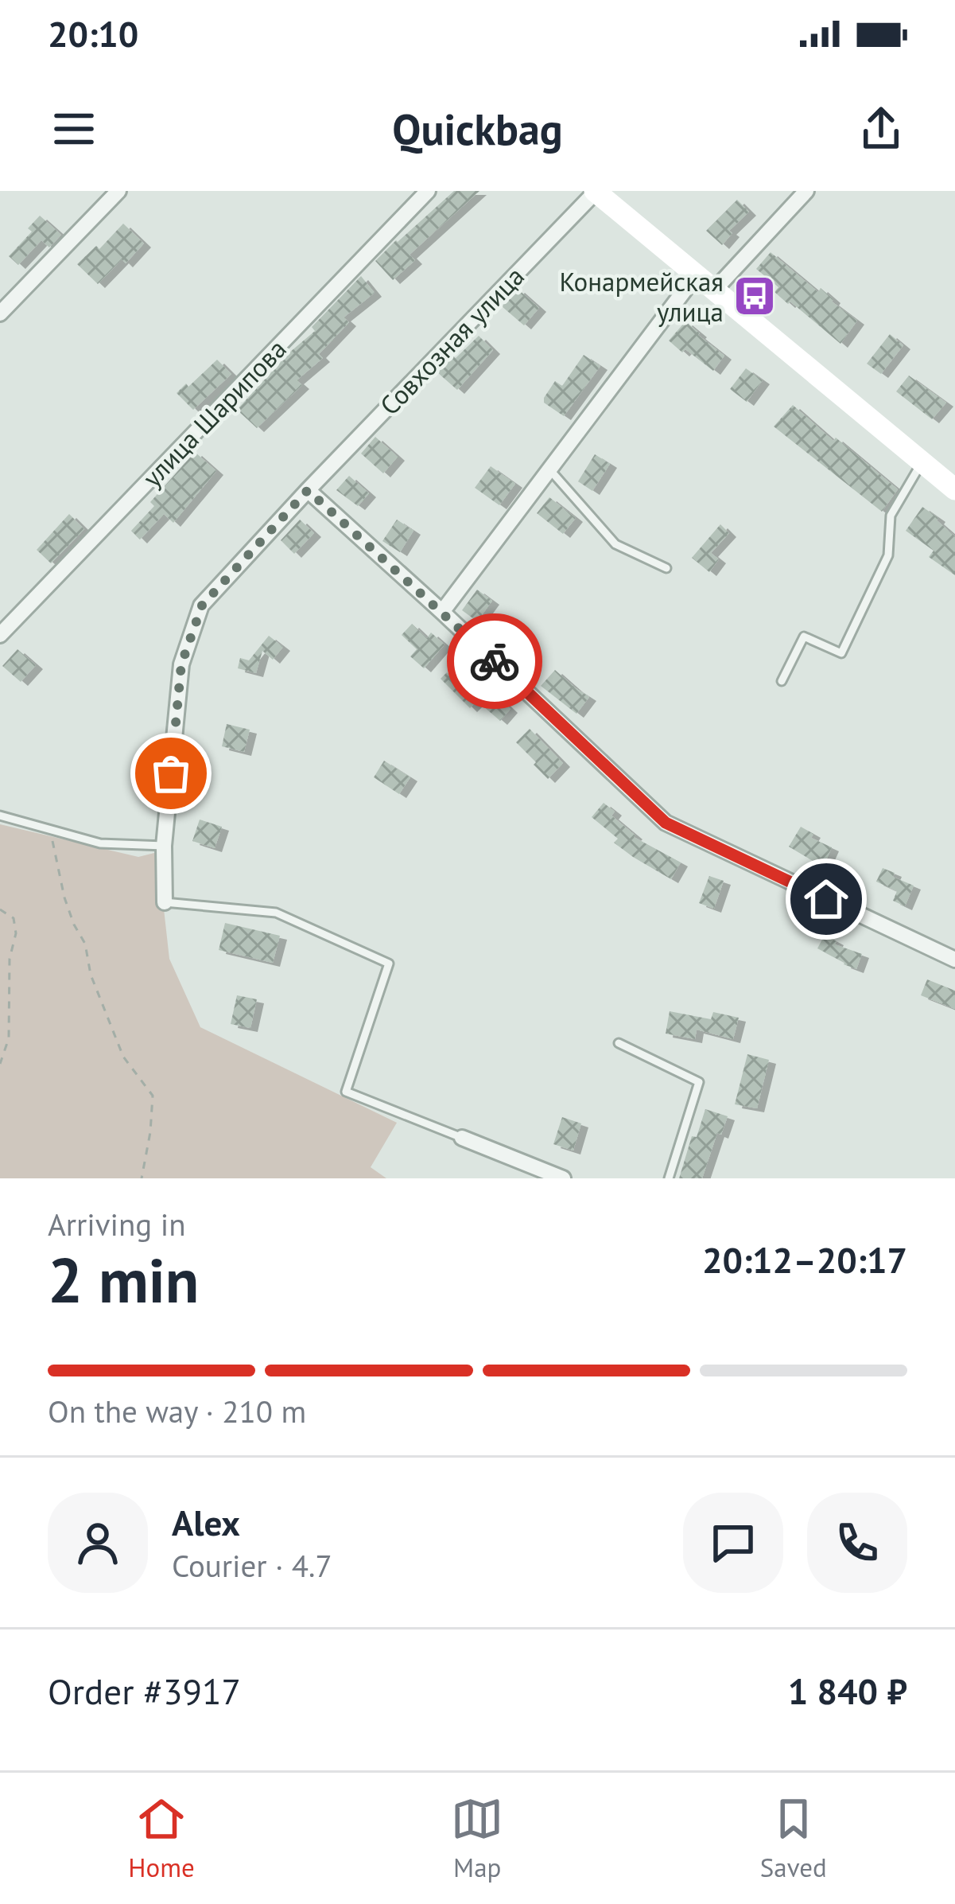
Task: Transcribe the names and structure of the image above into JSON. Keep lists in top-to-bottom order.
{
  "streets": {
    "street": ["Совхозная улица", "улица Шарипова"]
  },
  "places": {
    "bus stop": ["Конармейская улица"]
  },
  "page": {
    "status": "20:10",
    "header": "Quickbag",
    "heading": ["2 min", "Arriving in", "20:12–20:17"],
    "panel": [
      "Alex",
      "Courier · 4.7",
      "Order #3917",
      "1 840 ₽"
    ],
    "bar": "On the way · 210 m",
    "tabs": ["Home", "Map", "Saved"]
  }
}
